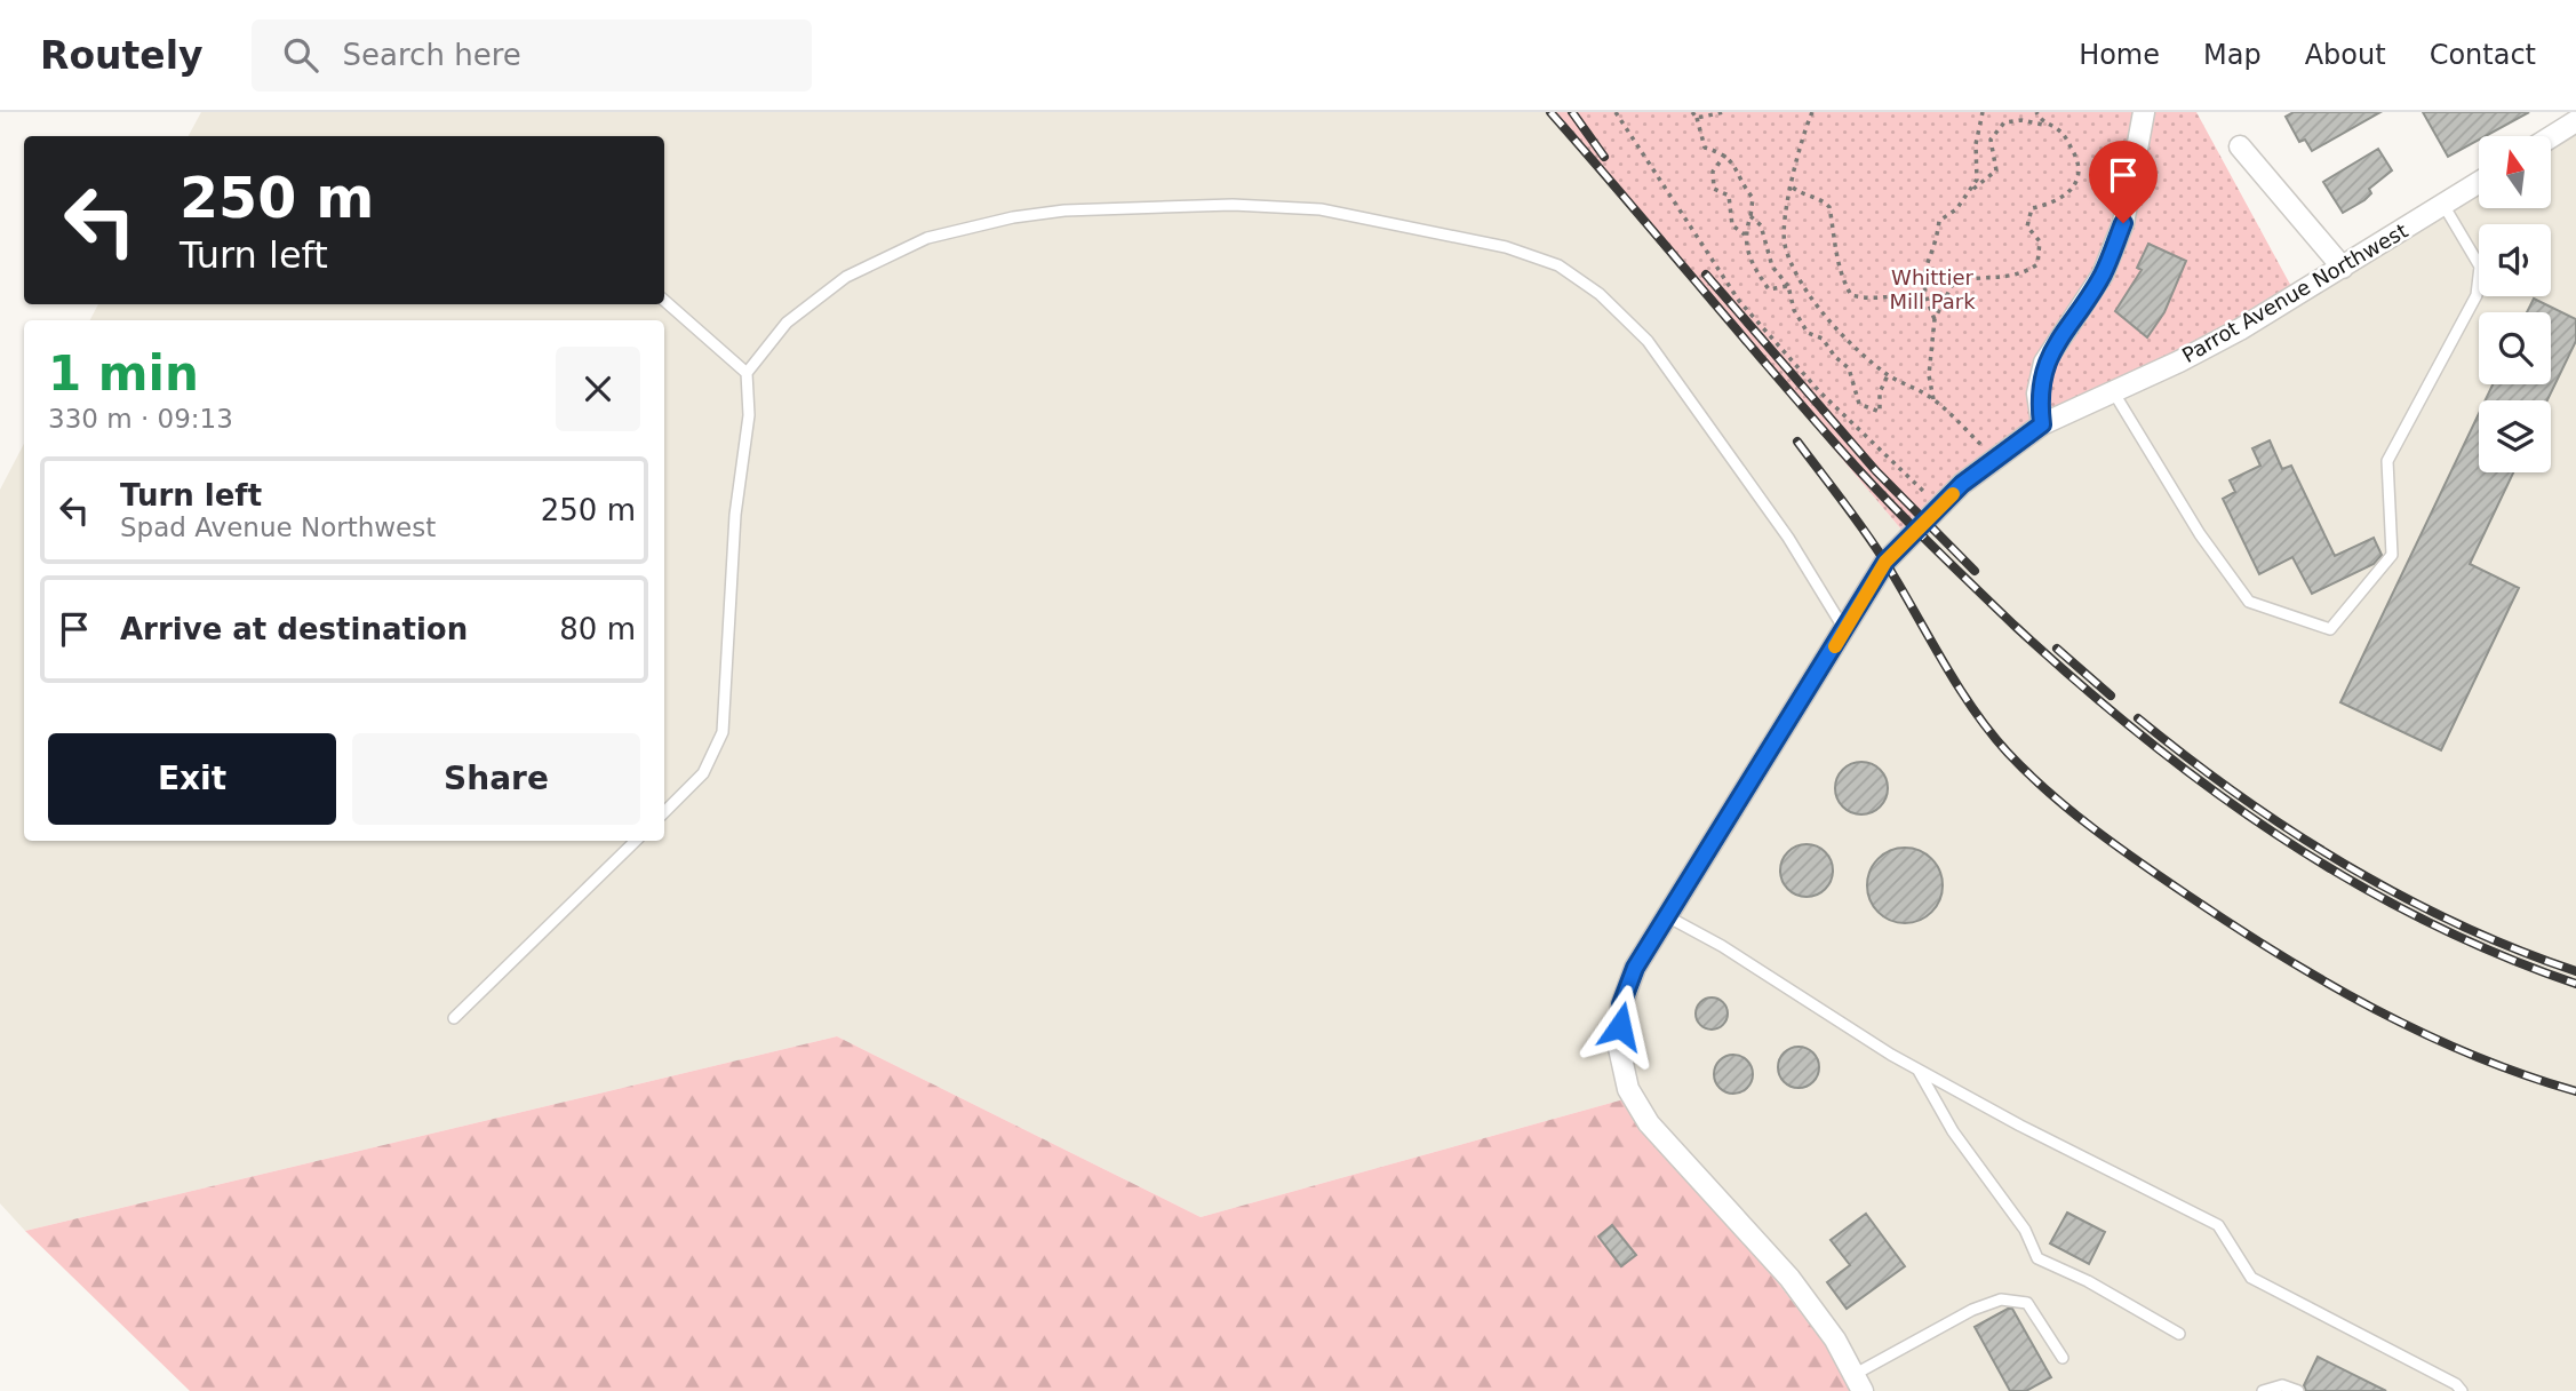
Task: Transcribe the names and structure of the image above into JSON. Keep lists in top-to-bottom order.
{
  "streets": {
    "street": ["Parrot Avenue Northwest"]
  },
  "parks": ["Whittier Mill Park"],
  "north": "top",
  "page": {
    "header": "Routely",
    "search": "Search here",
    "nav": [
      "Home",
      "Map",
      "About",
      "Contact"
    ],
    "turn": ["250 m", "Turn left"],
    "heading": ["1 min", "330 m · 09:13"],
    "list": [
      {
        "name": "Turn left",
        "note": "Spad Avenue Northwest",
        "value": "250 m"
      },
      {
        "name": "Arrive at destination",
        "value": "80 m"
      }
    ],
    "buttons": ["Exit", "Share"]
  }
}
